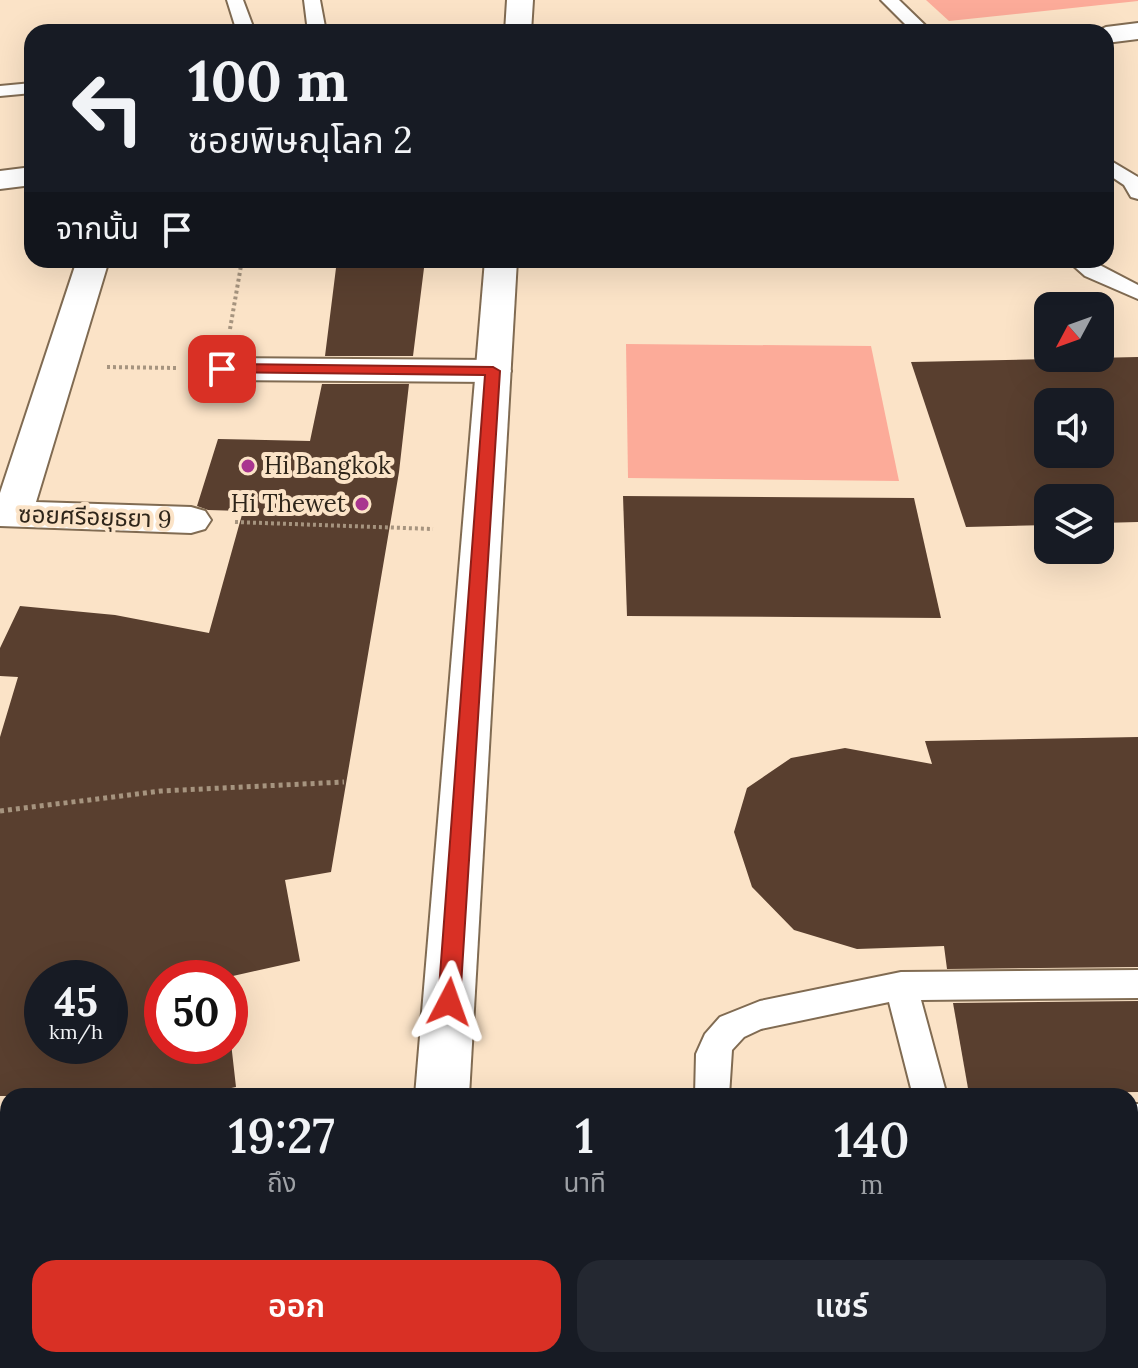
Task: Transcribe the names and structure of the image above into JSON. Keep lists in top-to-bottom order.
{
  "streets": {
    "main road": ["ซอยศรีอยุธยา 9"]
  },
  "places": ["Hi Bangkok", "Hi Thewet"],
  "north": "bottom left",
  "page": {
    "turn": ["100 m", "ซอยพิษณุโลก 2"],
    "then": "จากนั้น",
    "speed": "45 km/h",
    "limit": "50",
    "eta": [
      "19:27",
      "ถึง",
      "1",
      "นาที",
      "140",
      "m"
    ],
    "buttons": ["ออก", "แชร์"]
  }
}
